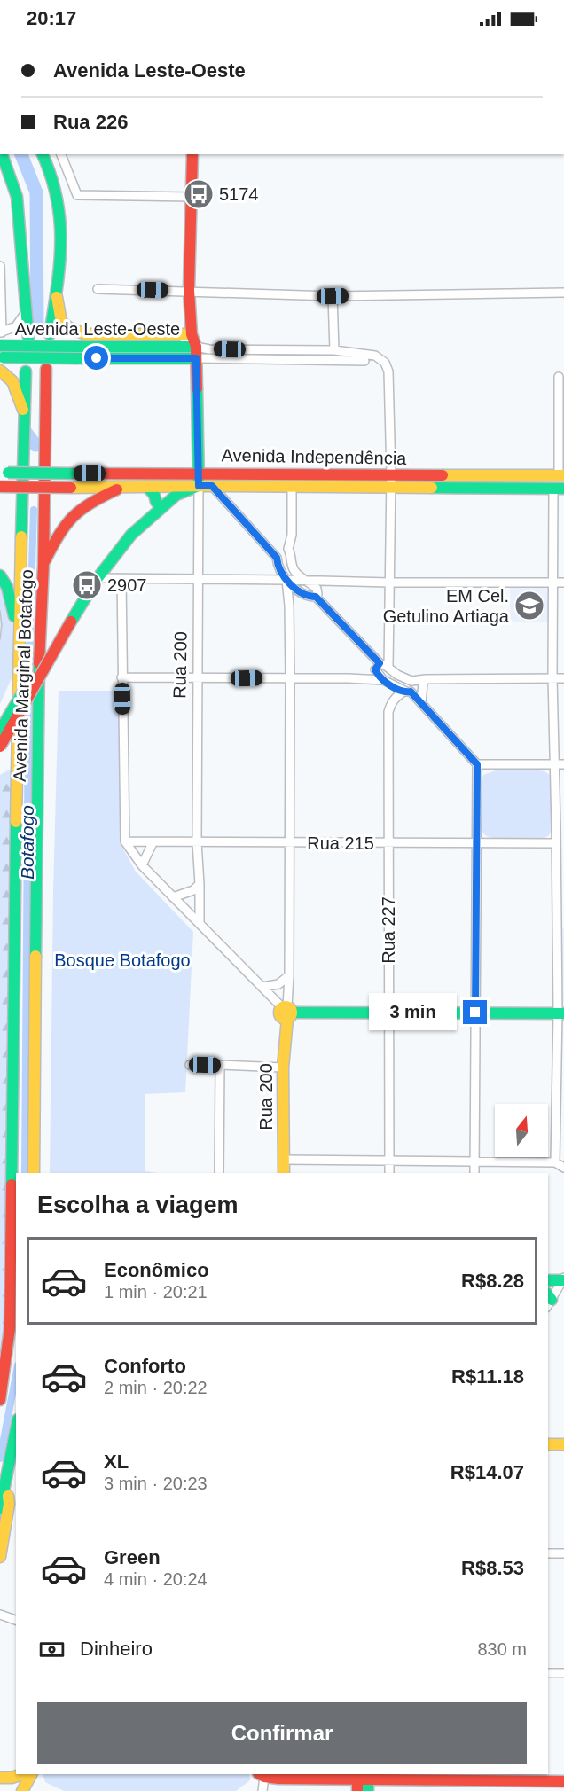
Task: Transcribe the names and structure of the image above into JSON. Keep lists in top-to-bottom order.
{
  "streets": {
    "main road": [
      "Avenida Leste-Oeste",
      "Avenida Independência",
      "Rua 200",
      "Avenida Marginal Botafogo"
    ],
    "street": ["Rua 215", "Rua 227"]
  },
  "crossings": [
    ["Avenida Leste-Oeste", "Rua 200"],
    ["Avenida Independência", "Rua 200"],
    ["Rua 200", "Rua 215"],
    ["Rua 215", "Rua 227"]
  ],
  "water": ["Botafogo"],
  "parks": ["Bosque Botafogo"],
  "places": {
    "bus stop": ["5174", "2907"],
    "school or university": ["EM Cel. Getulino Artiaga"]
  },
  "north": "top",
  "page": {
    "status": "20:17",
    "banner": ["Avenida Leste-Oeste", "Rua 226"],
    "bubble": "3 min",
    "heading": "Escolha a viagem",
    "list": [
      {
        "name": "Econômico",
        "note": "1 min · 20:21",
        "value": "R$8.28"
      },
      {
        "name": "Conforto",
        "note": "2 min · 20:22",
        "value": "R$11.18"
      },
      {
        "name": "XL",
        "note": "3 min · 20:23",
        "value": "R$14.07"
      },
      {
        "name": "Green",
        "note": "4 min · 20:24",
        "value": "R$8.53"
      }
    ],
    "pay": ["Dinheiro", "830 m"],
    "buttons": "Confirmar"
  }
}
